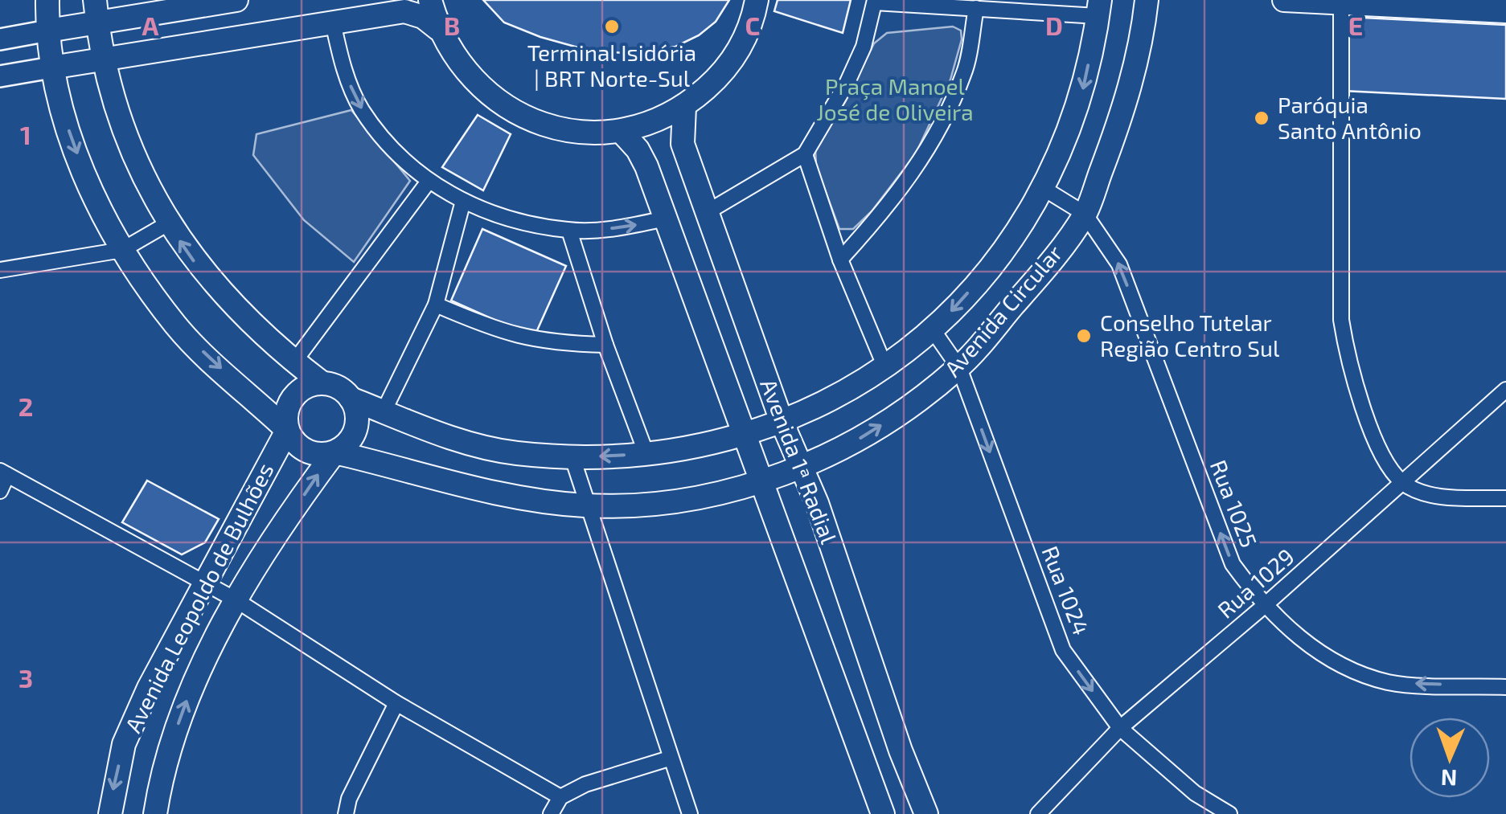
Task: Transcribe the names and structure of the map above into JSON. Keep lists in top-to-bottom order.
{
  "streets": {
    "main road": ["Avenida Circular", "Avenida 1ª Radial", "Avenida Leopoldo de Bulhões"],
    "street": ["Rua 1025", "Rua 1029", "Rua 1024"]
  },
  "crossings": [
    ["Avenida Circular", "Avenida 1ª Radial"],
    ["Avenida Circular", "Rua 1025"],
    ["Avenida Circular", "Rua 1024"],
    ["Avenida Circular", "Avenida Leopoldo de Bulhões"],
    ["Rua 1025", "Rua 1029"],
    ["Rua 1029", "Rua 1024"]
  ],
  "one_way": ["Rua 1025", "Rua 1024"],
  "parks": ["Praça Manoel José de Oliveira"],
  "places": ["Terminal Isidória | BRT Norte-Sul", "Paróquia Santo Antônio", "Conselho Tutelar Região Centro Sul"],
  "north": "bottom",
  "grid": {
    "columns": [
      "A",
      "B",
      "C",
      "D",
      "E"
    ],
    "rows": ["1", "2", "3"]
  }
}
